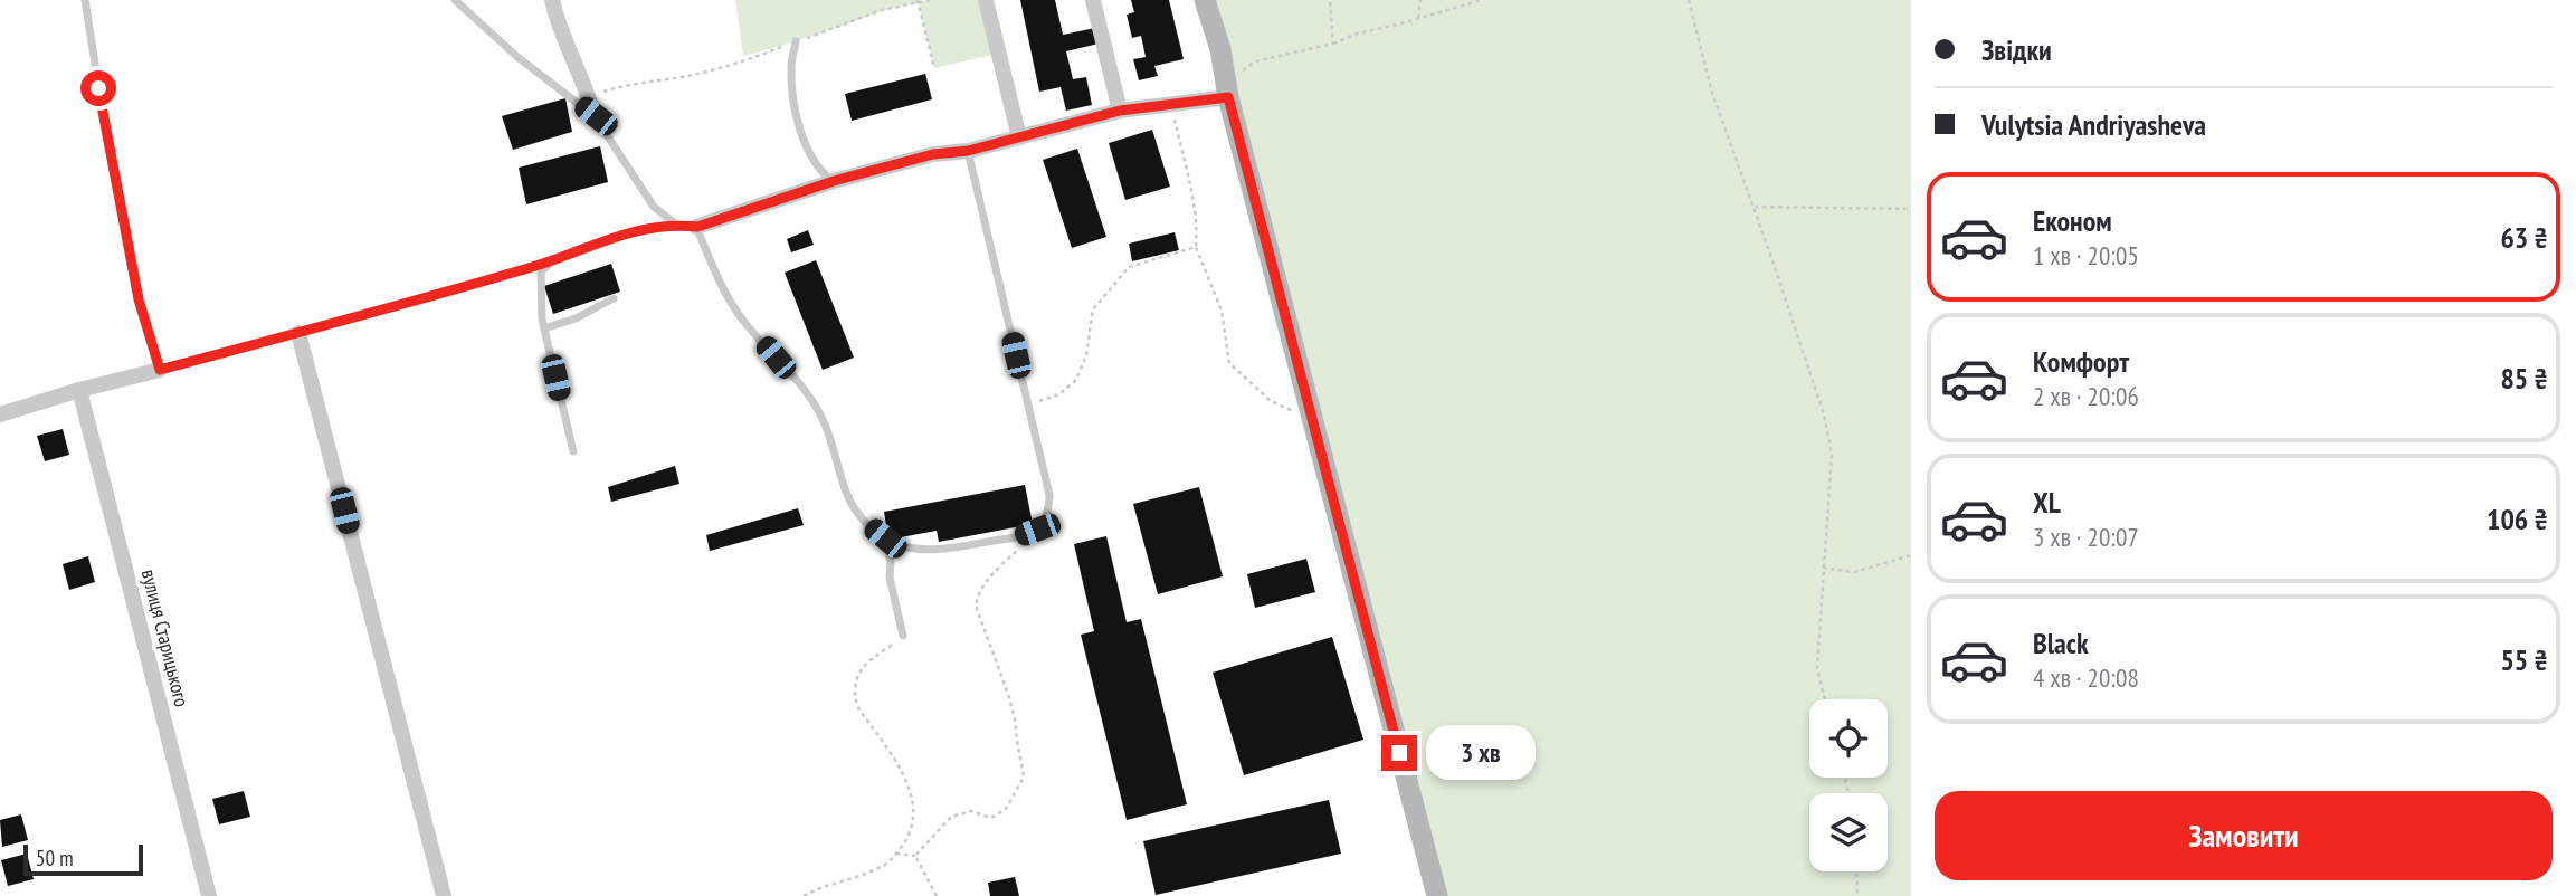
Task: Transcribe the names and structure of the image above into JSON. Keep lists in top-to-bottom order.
{
  "streets": {
    "street": ["вулиця Старицького"]
  },
  "scale_bar": "50 m",
  "page": {
    "banner": ["Звідки", "Vulytsia Andriyasheva"],
    "list": [
      {
        "name": "Економ",
        "note": "1 хв · 20:05",
        "value": "63 ₴"
      },
      {
        "name": "Комфорт",
        "note": "2 хв · 20:06",
        "value": "85 ₴"
      },
      {
        "name": "XL",
        "note": "3 хв · 20:07",
        "value": "106 ₴"
      },
      {
        "name": "Black",
        "note": "4 хв · 20:08",
        "value": "55 ₴"
      }
    ],
    "bubble": "3 хв",
    "buttons": "Замовити",
    "scale": "50 m"
  }
}
